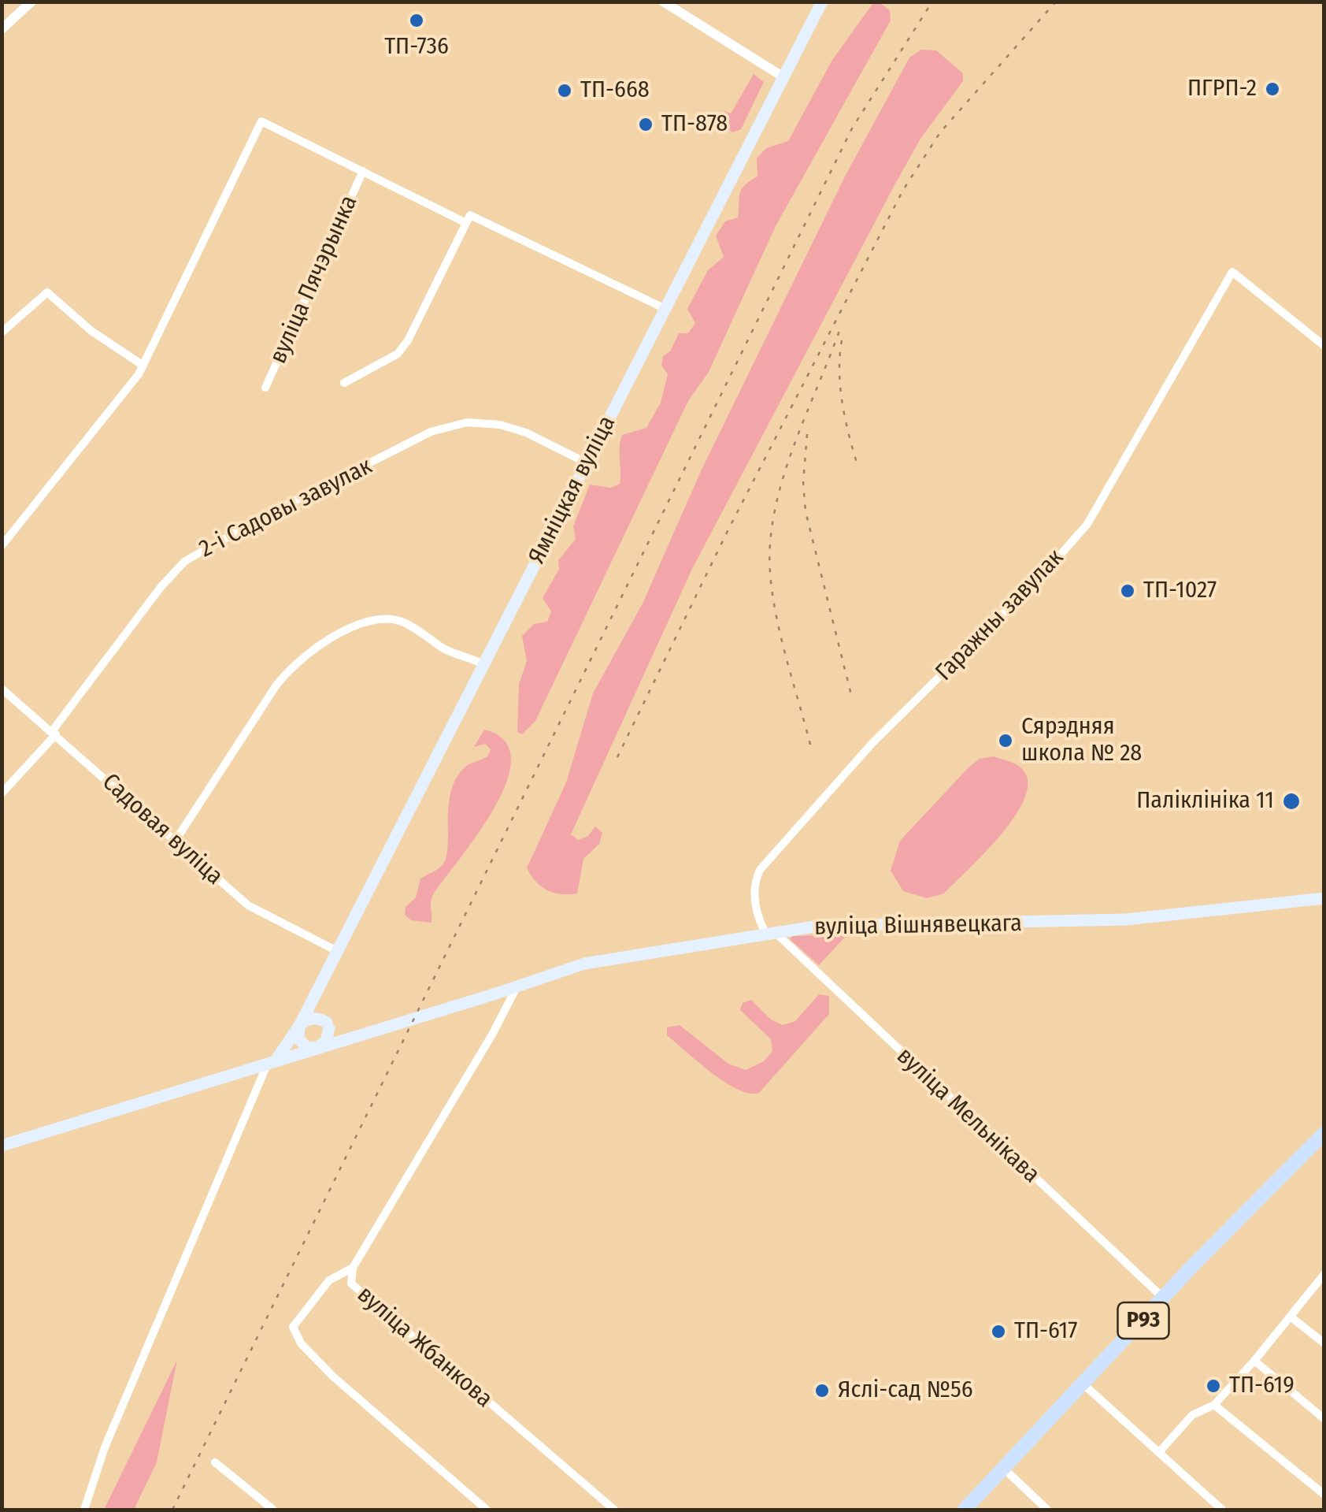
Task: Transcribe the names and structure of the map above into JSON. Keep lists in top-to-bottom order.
{
  "streets": {
    "main road": ["Ямніцкая вуліца", "вуліца Вішнявецкага", "Р93"],
    "street": [
      "вуліца Пячэрынка",
      "2-і Садовы завулак",
      "Гаражны завулак",
      "Садовая вуліца",
      "вуліца Мельнікава",
      "вуліца Жбанкова"
    ]
  },
  "crossings": [
    ["Ямніцкая вуліца", "2-і Садовы завулак"],
    ["Ямніцкая вуліца", "Садовая вуліца"],
    ["Ямніцкая вуліца", "вуліца Вішнявецкага"],
    ["2-і Садовы завулак", "Садовая вуліца"],
    ["Гаражны завулак", "вуліца Вішнявецкага"],
    ["Гаражны завулак", "вуліца Мельнікава"],
    ["вуліца Вішнявецкага", "вуліца Мельнікава"],
    ["вуліца Вішнявецкага", "вуліца Жбанкова"],
    ["вуліца Мельнікава", "Р93"]
  ],
  "places": [
    "ТП-736",
    "ПГРП-2",
    "ТП-668",
    "ТП-878",
    "ТП-1027",
    "Сярэдняя школа № 28",
    "Паліклініка 11",
    "ТП-617",
    "ТП-619",
    "Яслі-сад №56"
  ]
}
